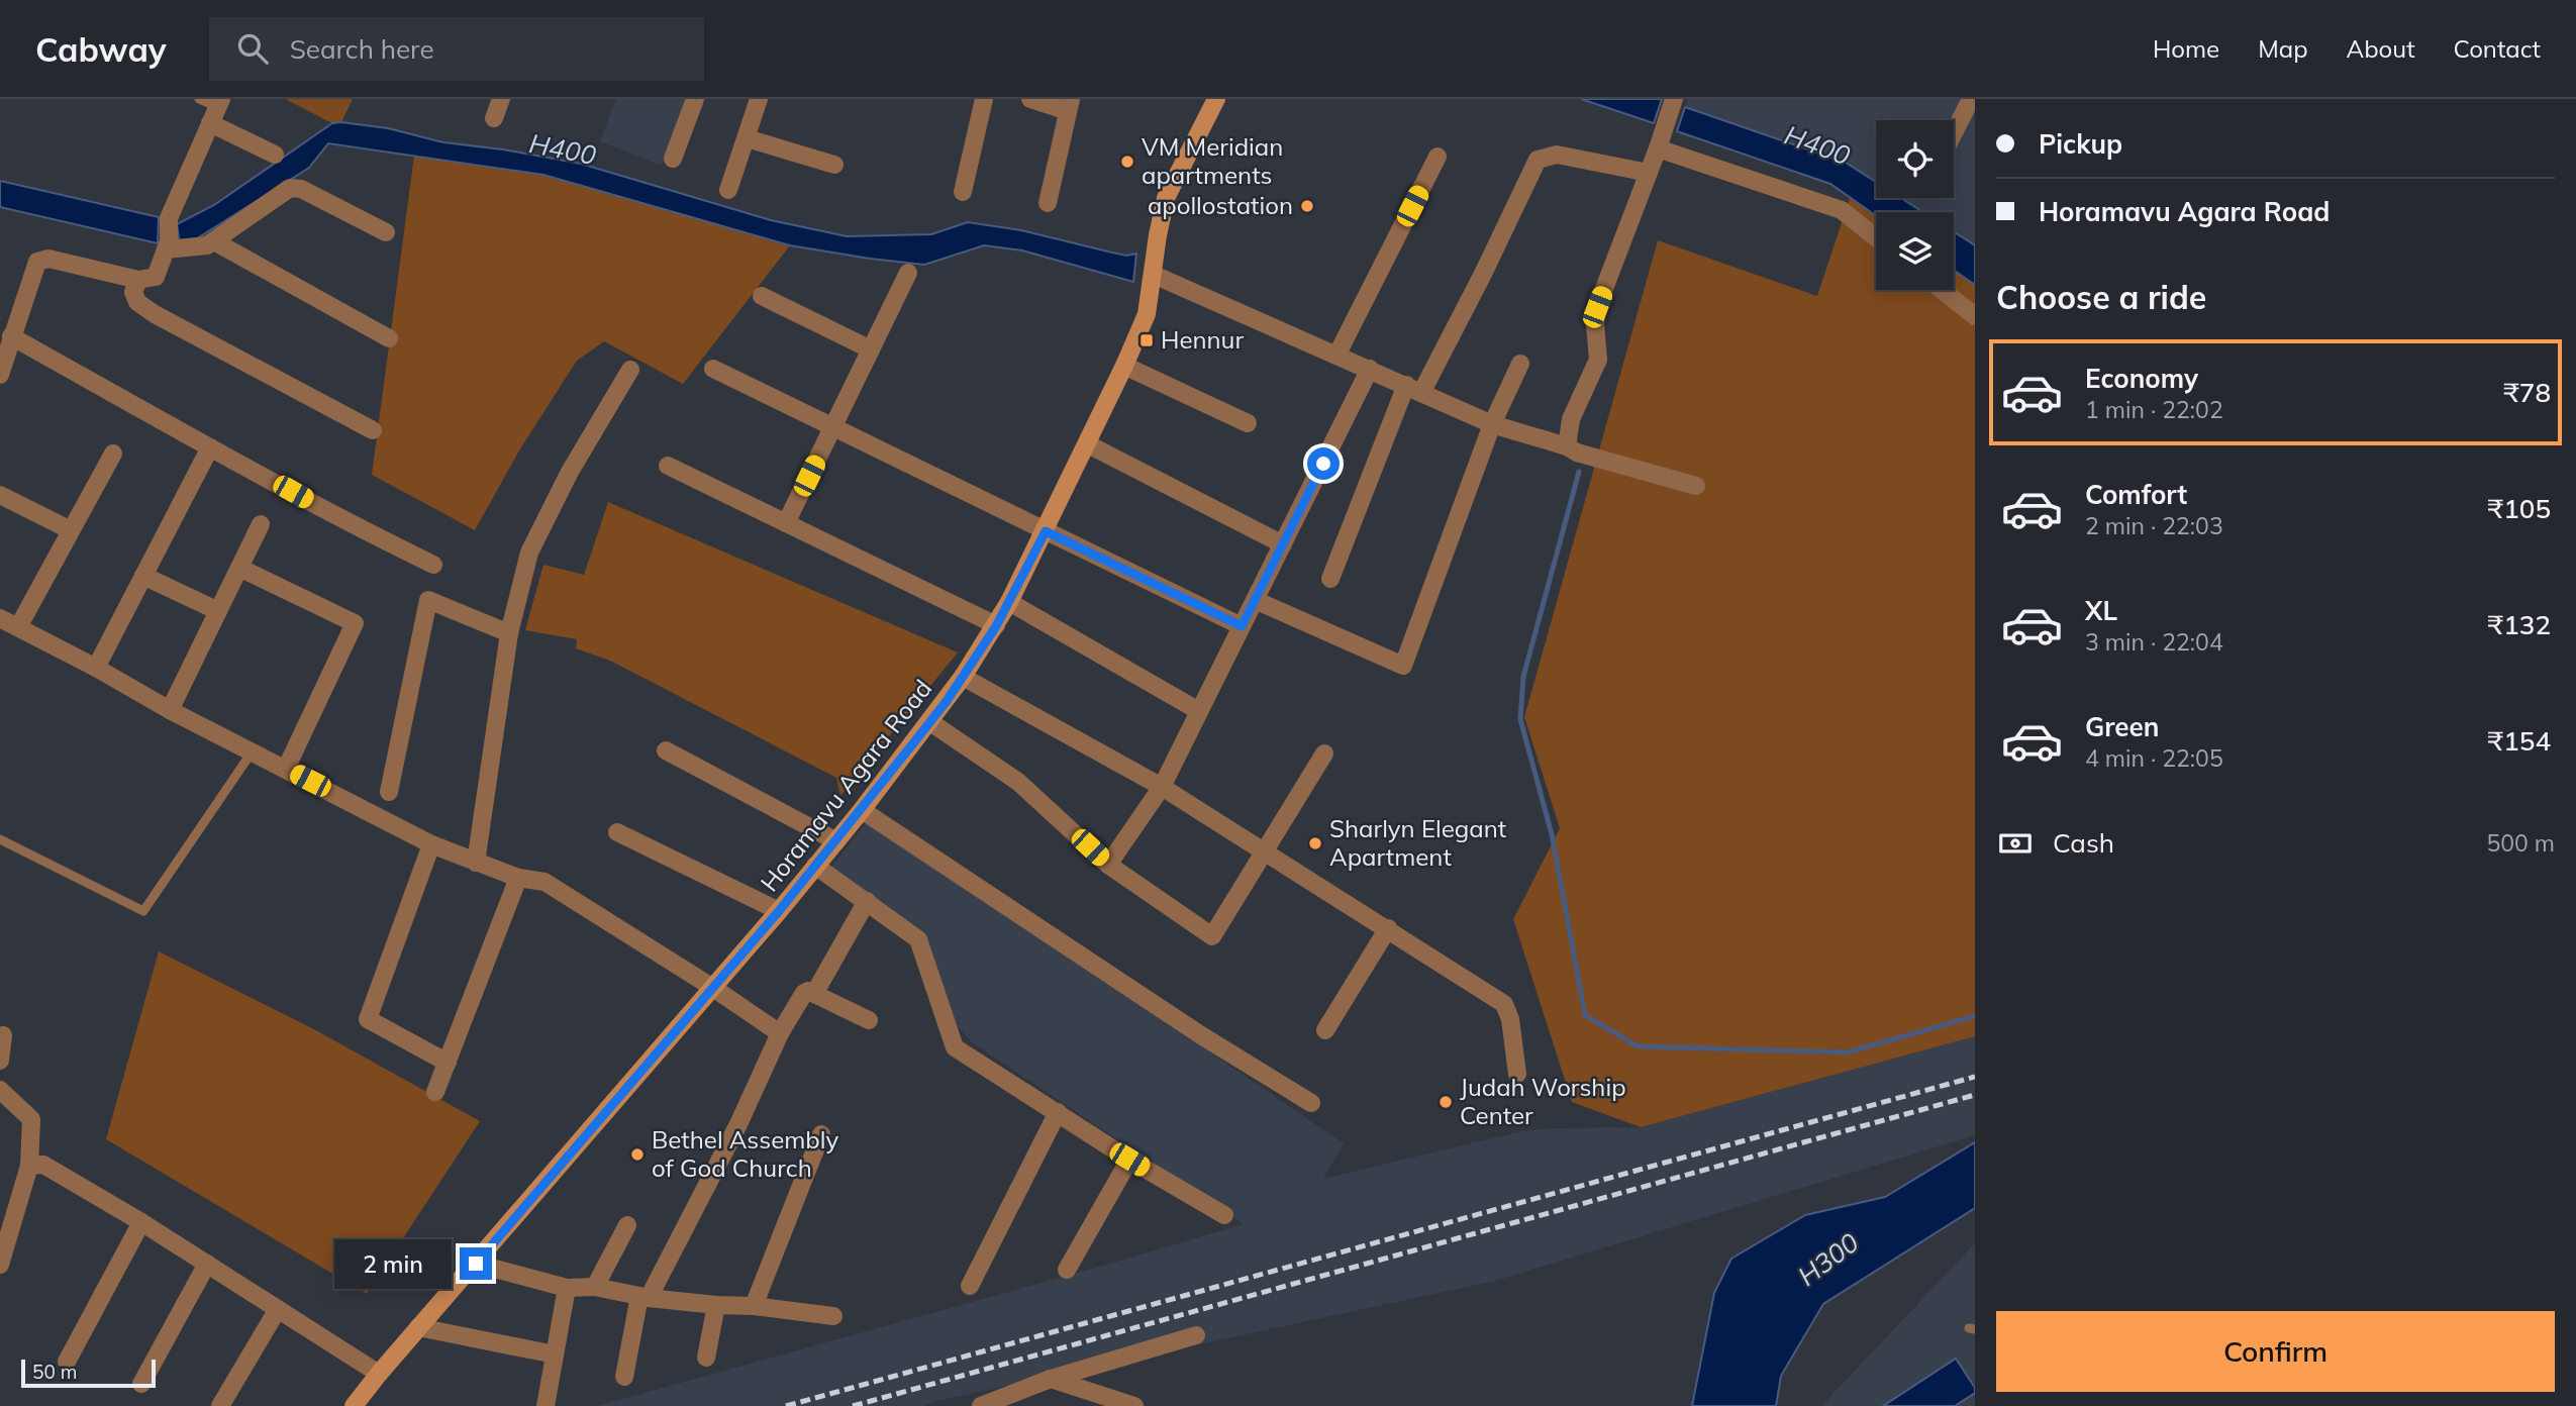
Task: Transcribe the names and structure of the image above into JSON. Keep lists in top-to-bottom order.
{
  "streets": {
    "street": ["Horamavu Agara Road"]
  },
  "water": ["H400", "H300"],
  "places": {
    "other": [
      "VM Meridian apartments",
      "apollostation",
      "Sharlyn Elegant Apartment",
      "Judah Worship Center",
      "Bethel Assembly of God Church"
    ],
    "transit": ["Hennur"]
  },
  "scale_bar": "50 m",
  "page": {
    "header": "Cabway",
    "search": "Search here",
    "nav": [
      "Home",
      "Map",
      "About",
      "Contact"
    ],
    "banner": ["Pickup", "Horamavu Agara Road"],
    "heading": "Choose a ride",
    "list": [
      {
        "name": "Economy",
        "note": "1 min · 22:02",
        "value": "₹78"
      },
      {
        "name": "Comfort",
        "note": "2 min · 22:03",
        "value": "₹105"
      },
      {
        "name": "XL",
        "note": "3 min · 22:04",
        "value": "₹132"
      },
      {
        "name": "Green",
        "note": "4 min · 22:05",
        "value": "₹154"
      }
    ],
    "pay": ["Cash", "500 m"],
    "bubble": "2 min",
    "buttons": "Confirm",
    "scale": "50 m"
  }
}
